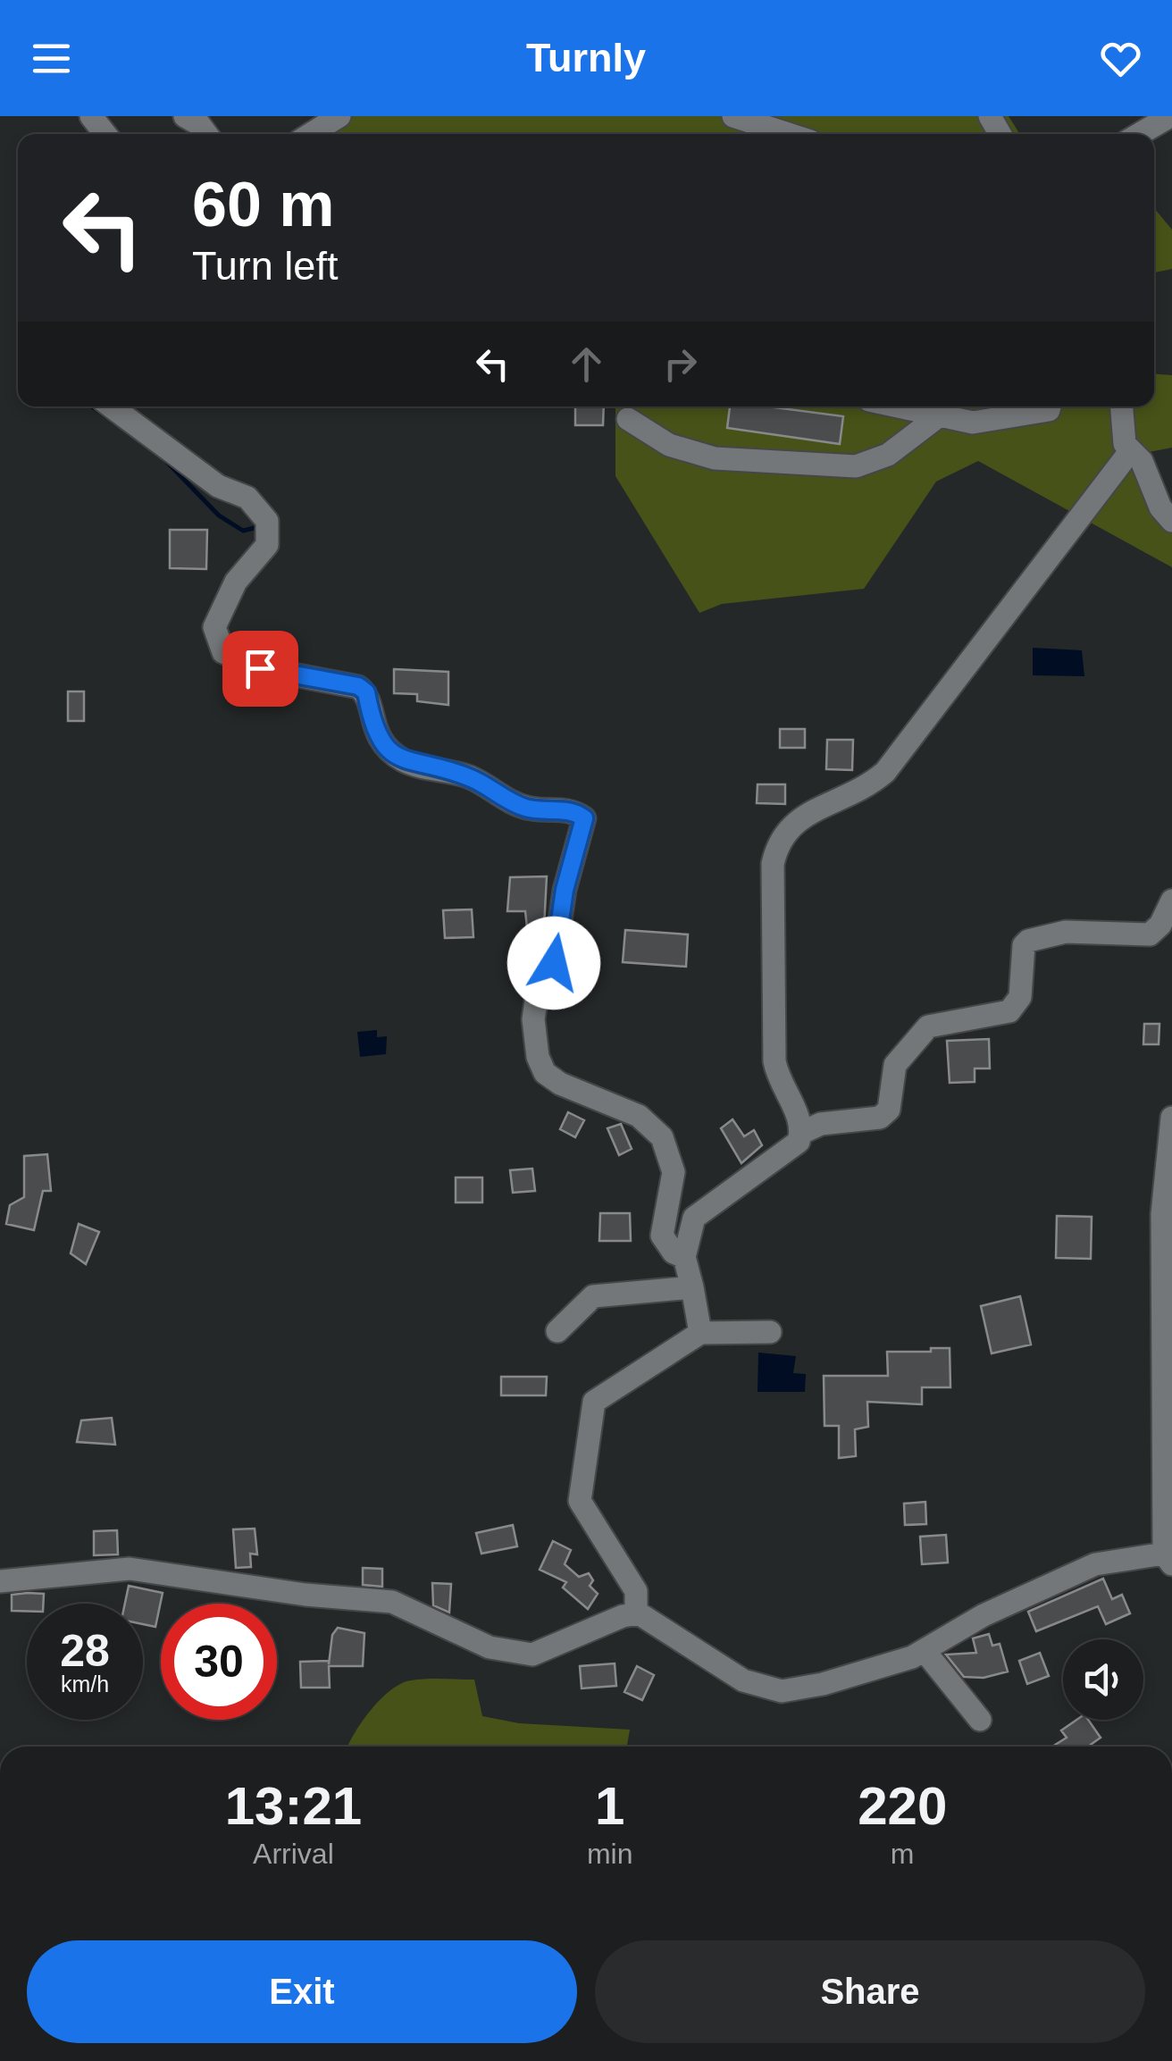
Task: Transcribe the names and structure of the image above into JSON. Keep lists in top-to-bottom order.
{
  "page": {
    "header": "Turnly",
    "turn": ["60 m", "Turn left"],
    "speed": "28 km/h",
    "limit": "30",
    "eta": [
      "13:21",
      "Arrival",
      "1",
      "min",
      "220",
      "m"
    ],
    "buttons": ["Exit", "Share"]
  }
}
